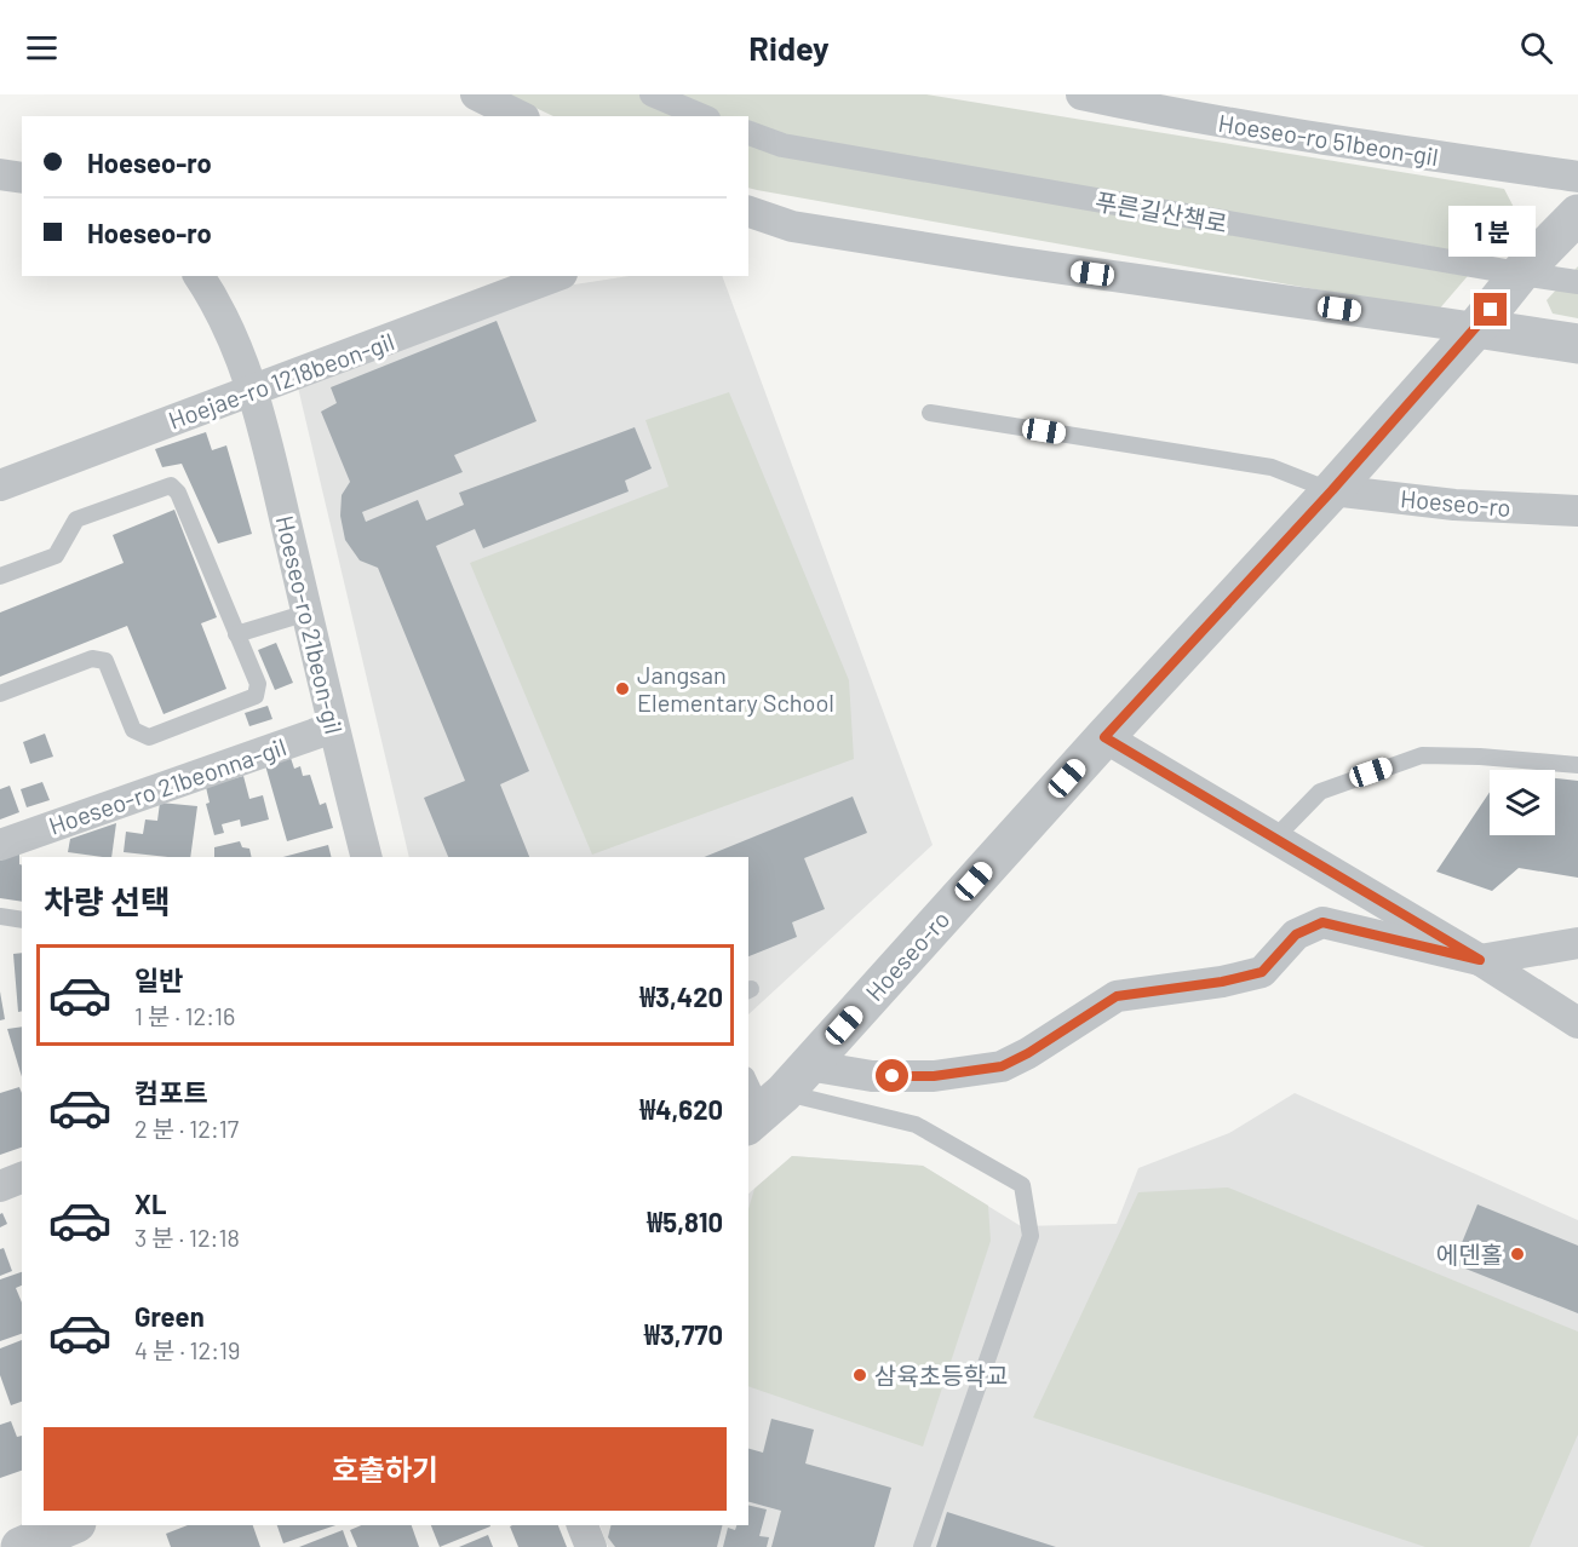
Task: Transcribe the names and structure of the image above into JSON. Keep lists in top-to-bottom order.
{
  "streets": {
    "street": [
      "Hoeseo-ro 51beon-gil",
      "푸른길산책로",
      "Hoejae-ro 1218beon-gil",
      "Hoeseo-ro",
      "Hoeseo-ro 21beon-gil",
      "Hoeseo-ro 21beonna-gil"
    ]
  },
  "crossings": [
    ["푸른길산책로", "Hoeseo-ro"],
    ["Hoejae-ro 1218beon-gil", "Hoeseo-ro 21beon-gil"],
    ["Hoeseo-ro 21beon-gil", "Hoeseo-ro 21beonna-gil"]
  ],
  "places": ["Jangsan Elementary School", "에덴홀", "삼육초등학교"],
  "page": {
    "header": "Ridey",
    "banner": ["Hoeseo-ro", "Hoeseo-ro"],
    "bubble": "1 분",
    "heading": "차량 선택",
    "list": [
      {
        "name": "일반",
        "note": "1 분 · 12:16",
        "value": "₩3,420"
      },
      {
        "name": "컴포트",
        "note": "2 분 · 12:17",
        "value": "₩4,620"
      },
      {
        "name": "XL",
        "note": "3 분 · 12:18",
        "value": "₩5,810"
      },
      {
        "name": "Green",
        "note": "4 분 · 12:19",
        "value": "₩3,770"
      }
    ],
    "buttons": "호출하기"
  }
}
